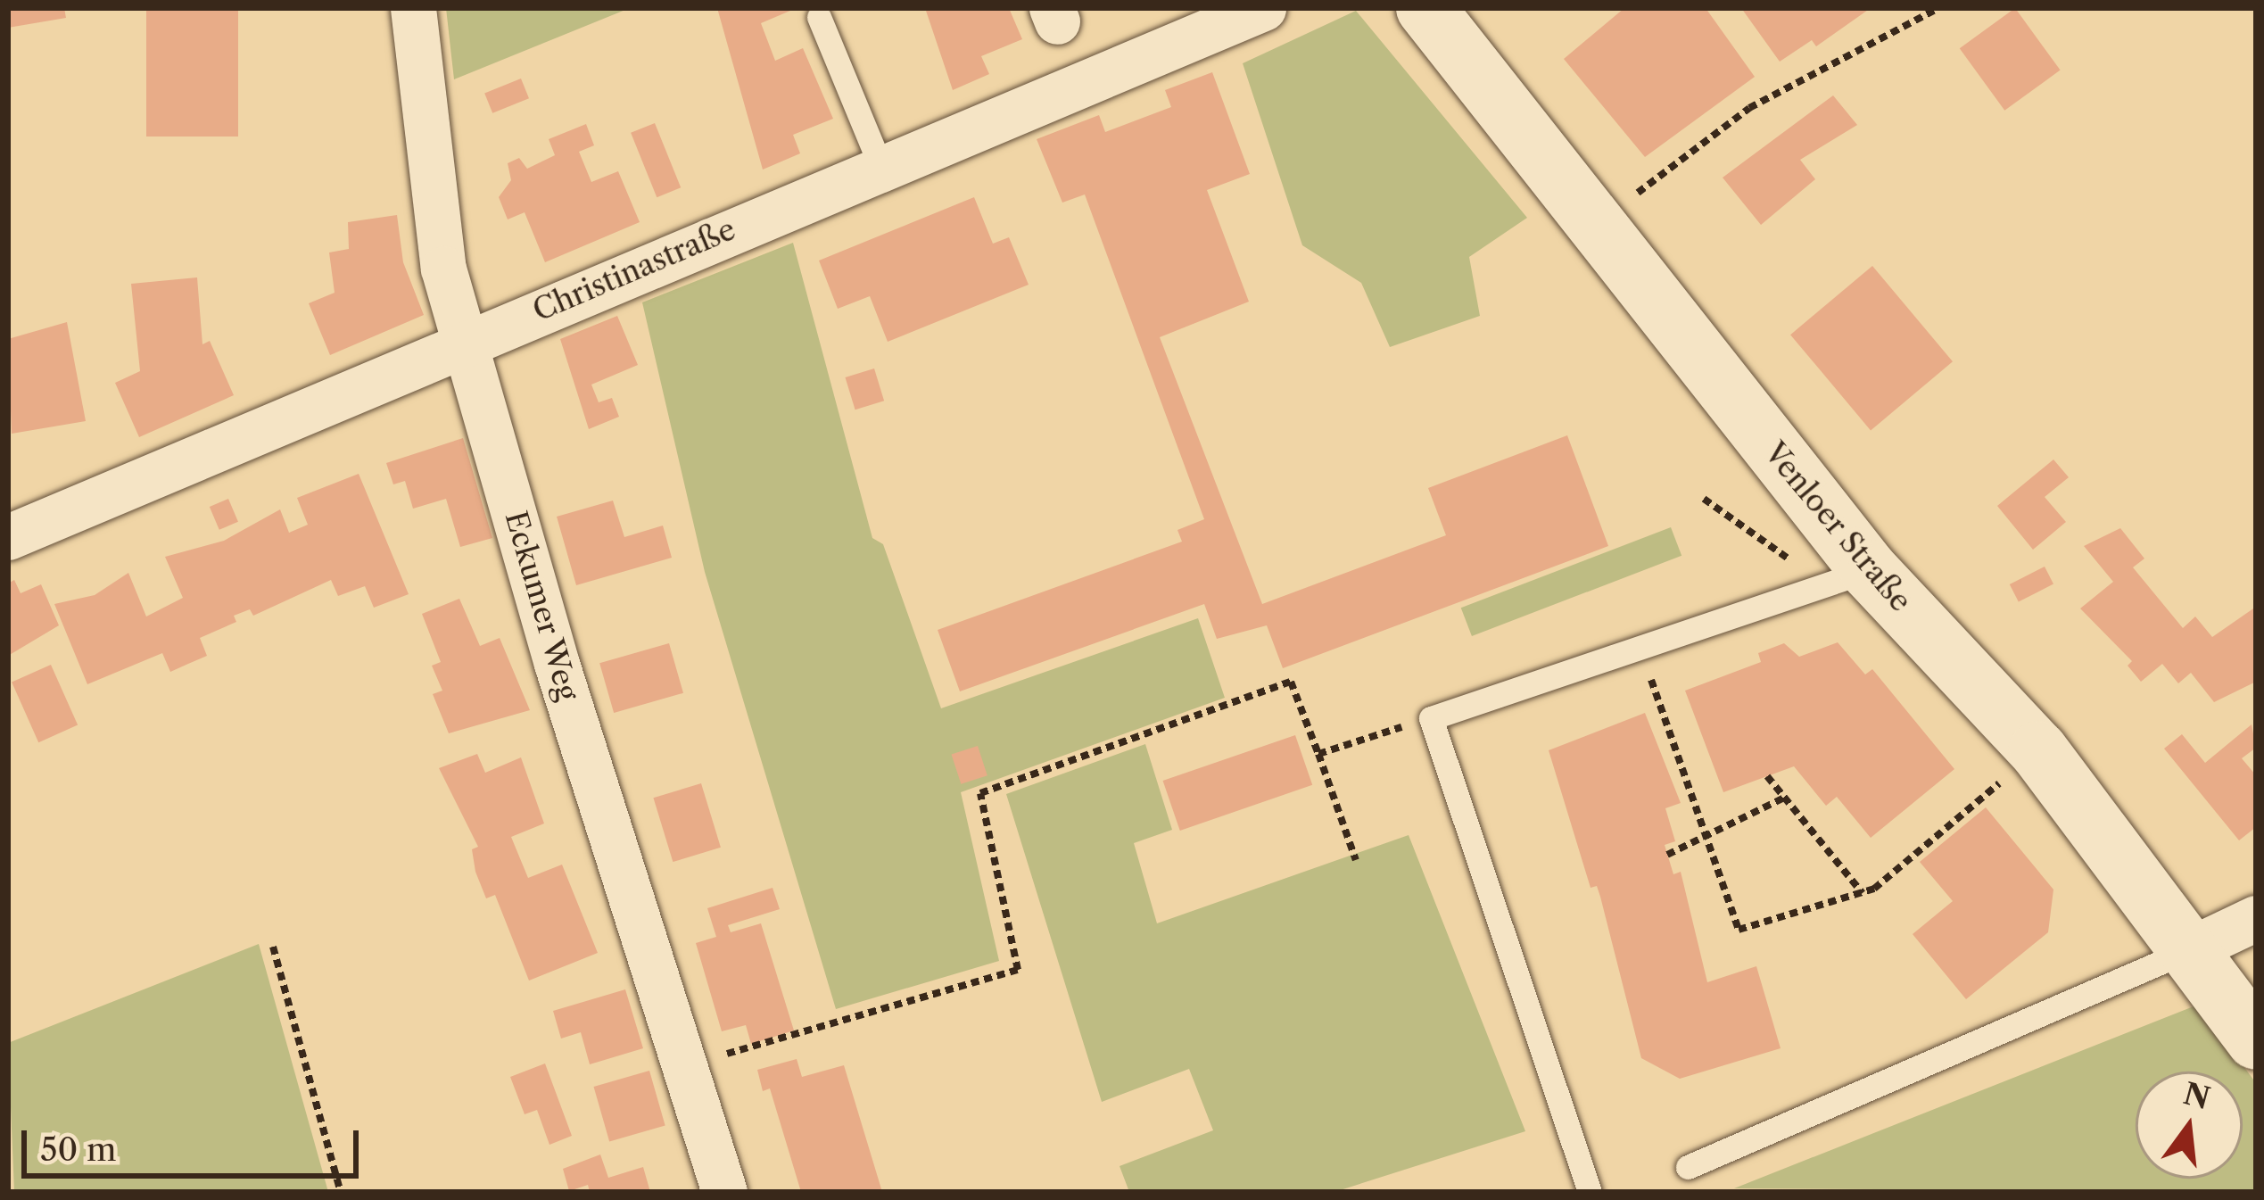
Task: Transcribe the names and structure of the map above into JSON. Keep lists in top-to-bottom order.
{
  "streets": {
    "street": ["Christinastraße", "Venloer Straße", "Eckumer Weg"]
  },
  "crossings": [
    ["Christinastraße", "Eckumer Weg"]
  ],
  "scale_bar": "50 m",
  "north": "top"
}
